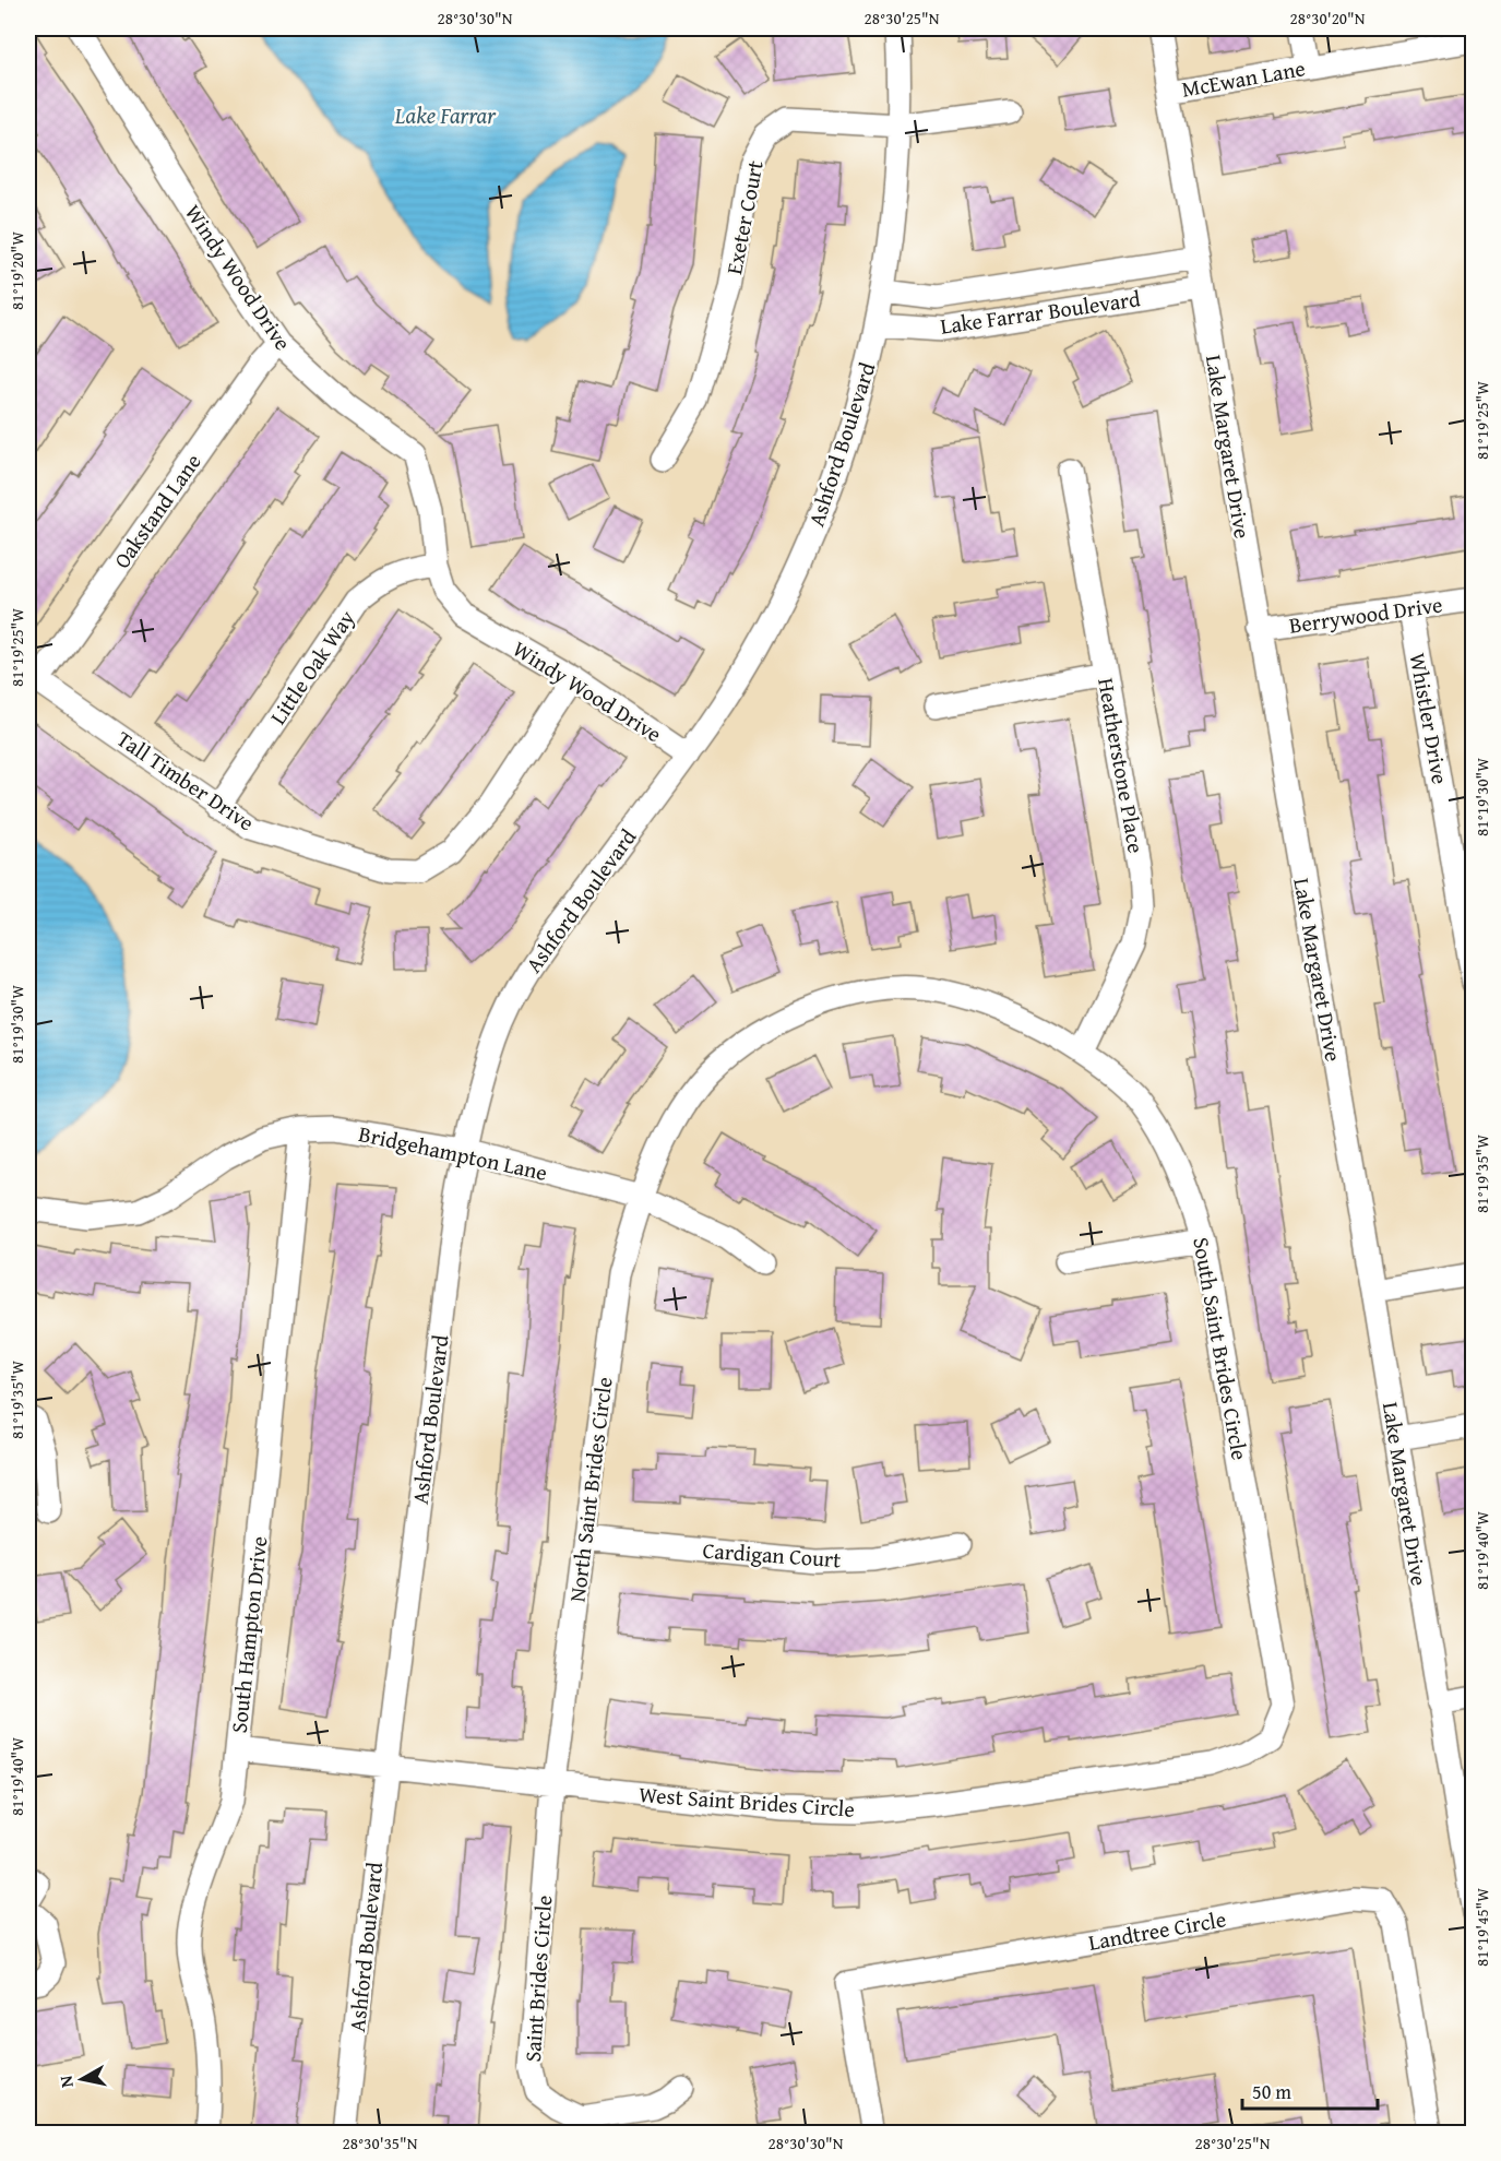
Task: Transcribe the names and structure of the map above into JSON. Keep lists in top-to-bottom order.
{
  "streets": {
    "street": [
      "McEwan Lane",
      "Exeter Court",
      "Windy Wood Drive",
      "Lake Farrar Boulevard",
      "Ashford Boulevard",
      "Lake Margaret Drive",
      "Oakstand Lane",
      "Berrywood Drive",
      "Little Oak Way",
      "Whistler Drive",
      "Heatherstone Place",
      "Tall Timber Drive",
      "Bridgehampton Lane",
      "South Saint Brides Circle",
      "North Saint Brides Circle",
      "Cardigan Court",
      "South Hampton Drive",
      "West Saint Brides Circle",
      "Landtree Circle",
      "Saint Brides Circle"
    ]
  },
  "crossings": [
    ["McEwan Lane", "Lake Margaret Drive"],
    ["Exeter Court", "Ashford Boulevard"],
    ["Windy Wood Drive", "Ashford Boulevard"],
    ["Windy Wood Drive", "Oakstand Lane"],
    ["Windy Wood Drive", "Little Oak Way"],
    ["Windy Wood Drive", "Tall Timber Drive"],
    ["Lake Farrar Boulevard", "Ashford Boulevard"],
    ["Lake Farrar Boulevard", "Lake Margaret Drive"],
    ["Ashford Boulevard", "Bridgehampton Lane"],
    ["Ashford Boulevard", "West Saint Brides Circle"],
    ["Lake Margaret Drive", "Berrywood Drive"],
    ["Oakstand Lane", "Tall Timber Drive"],
    ["Berrywood Drive", "Whistler Drive"],
    ["Little Oak Way", "Tall Timber Drive"],
    ["Heatherstone Place", "South Saint Brides Circle"],
    ["Bridgehampton Lane", "South Saint Brides Circle"],
    ["Bridgehampton Lane", "North Saint Brides Circle"],
    ["Bridgehampton Lane", "South Hampton Drive"],
    ["South Saint Brides Circle", "North Saint Brides Circle"],
    ["South Saint Brides Circle", "West Saint Brides Circle"],
    ["North Saint Brides Circle", "Cardigan Court"],
    ["North Saint Brides Circle", "West Saint Brides Circle"],
    ["North Saint Brides Circle", "Saint Brides Circle"],
    ["South Hampton Drive", "West Saint Brides Circle"],
    ["West Saint Brides Circle", "Saint Brides Circle"]
  ],
  "water": ["Lake Farrar"],
  "scale_bar": "50 m",
  "north": "left",
  "coordinates": [
    "28°30'30\"N",
    "28°30'25\"N",
    "28°30'20\"N",
    "81°19'20\"W",
    "81°19'25\"W",
    "81°19'30\"W",
    "81°19'35\"W",
    "81°19'40\"W",
    "81°19'45\"W",
    "28°30'35\"N"
  ]
}
